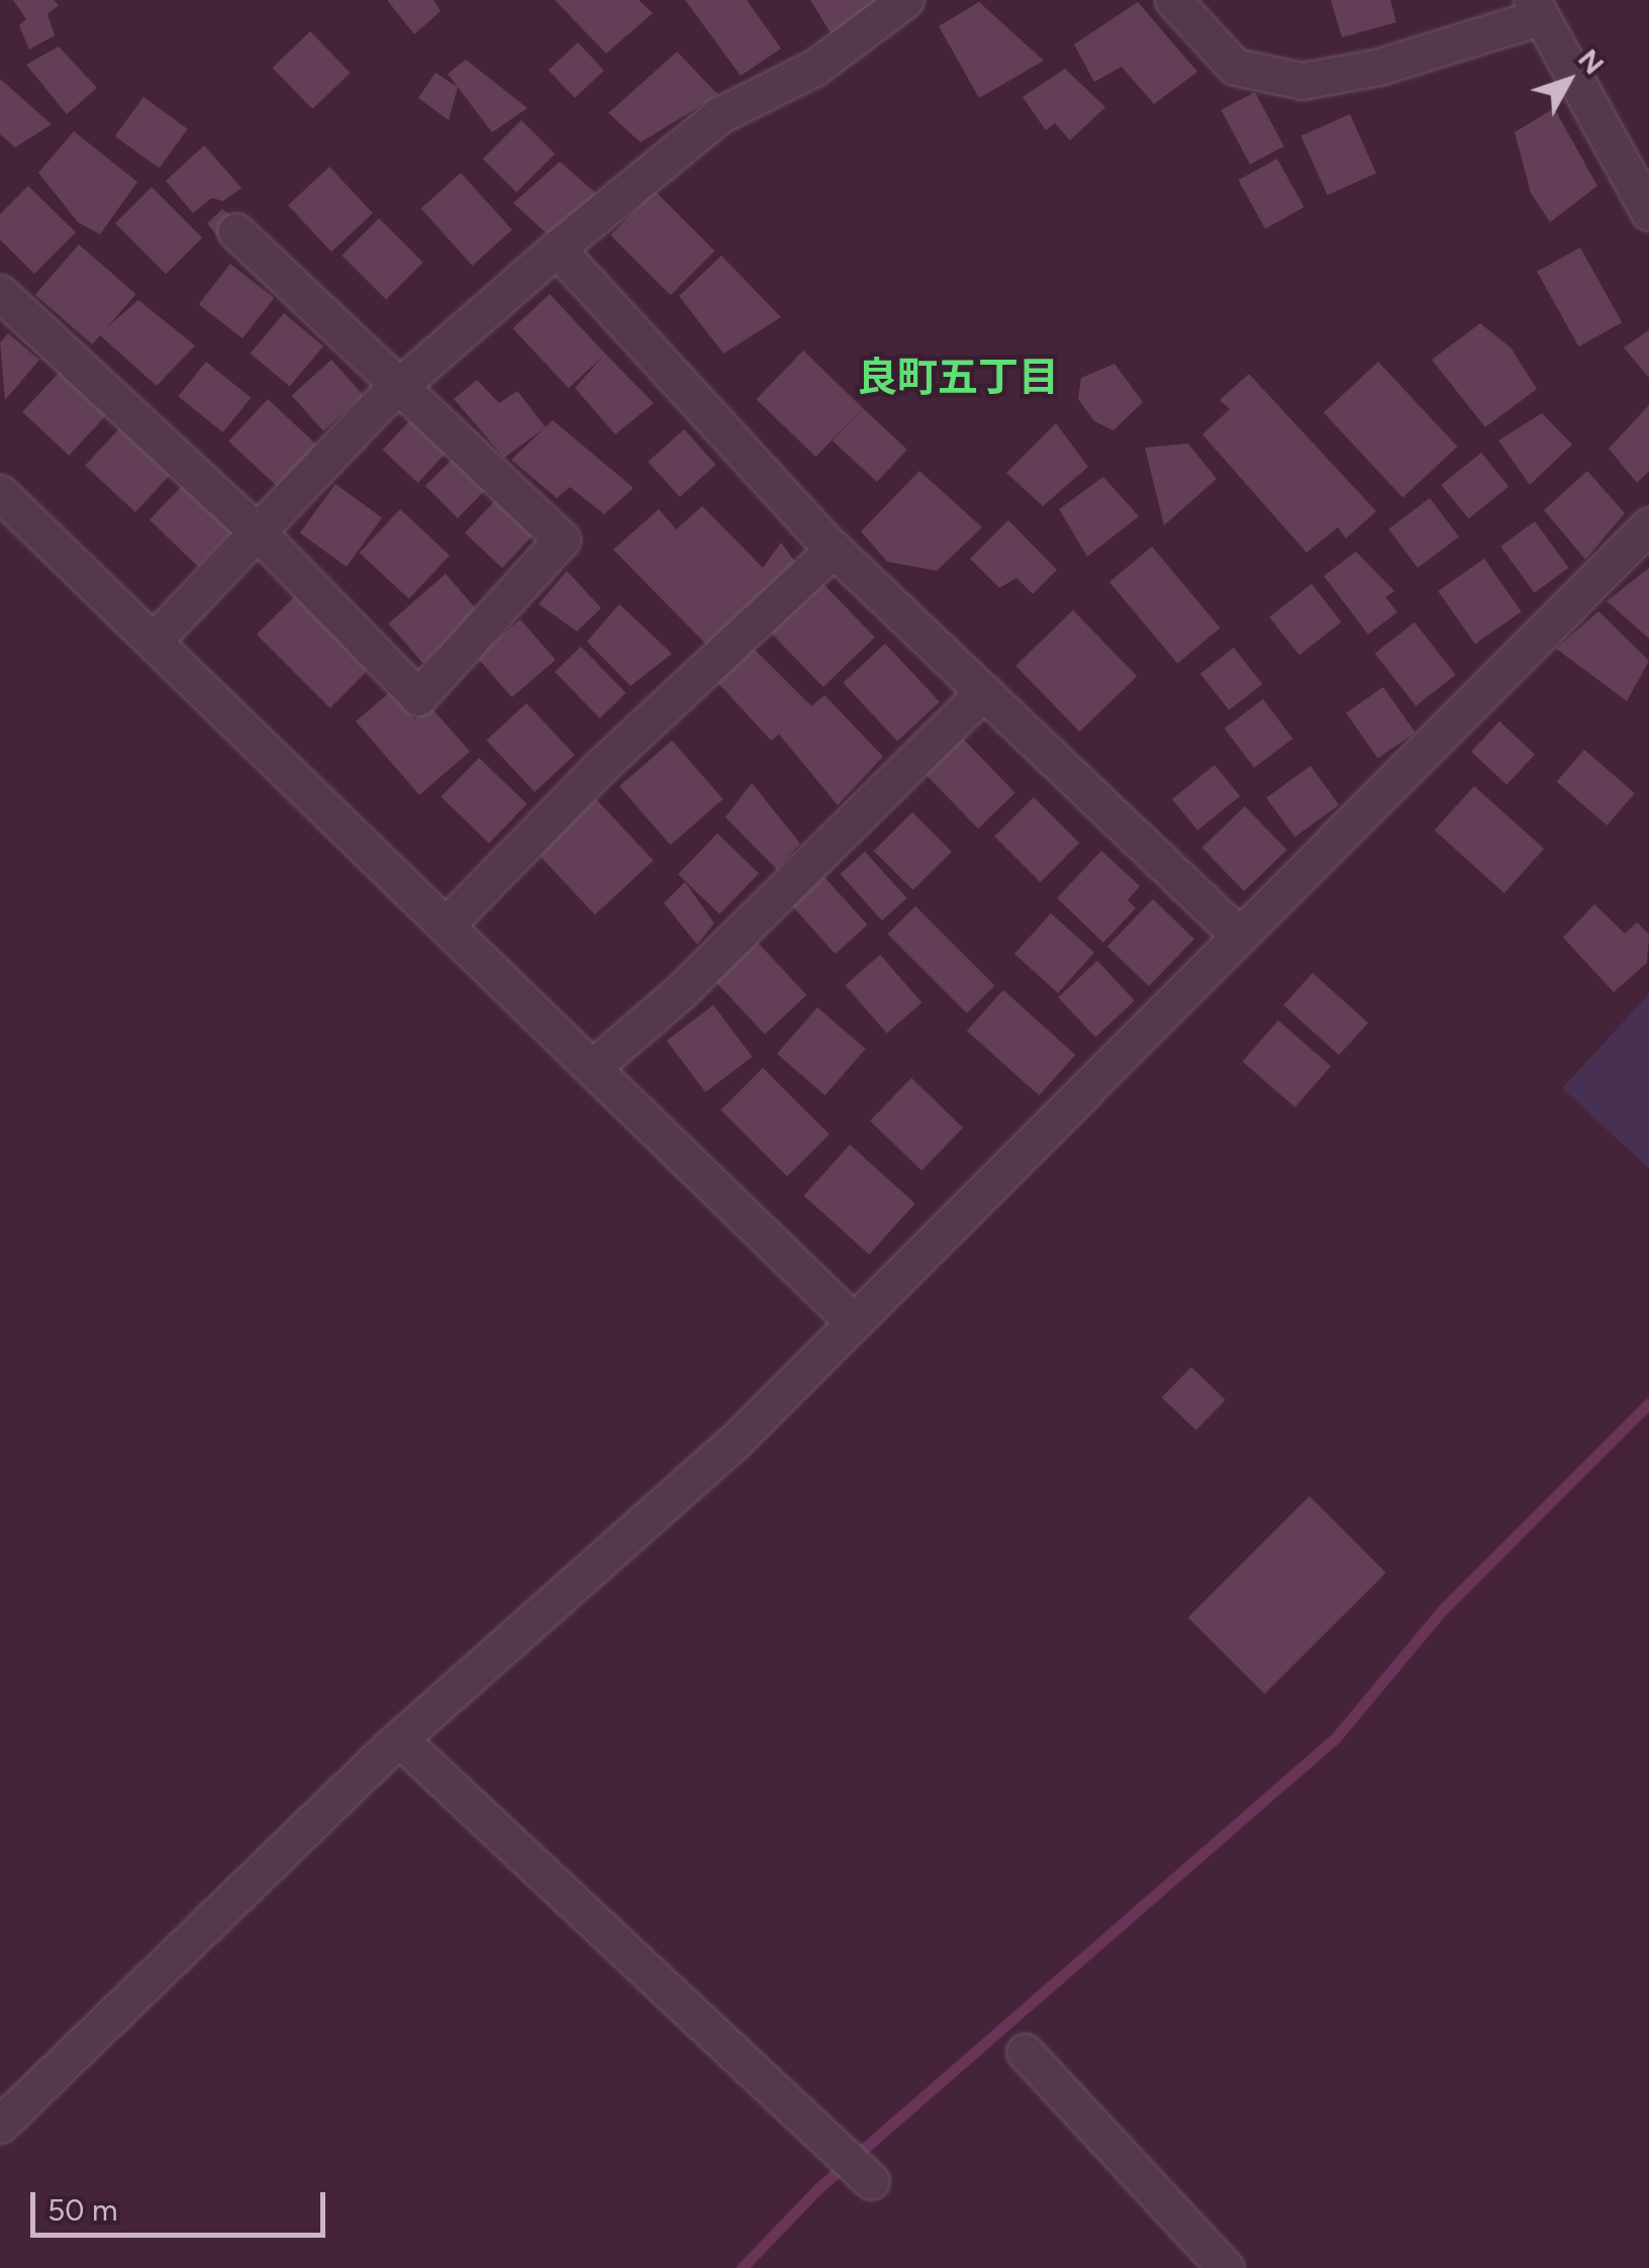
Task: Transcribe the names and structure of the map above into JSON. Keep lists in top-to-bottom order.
{
  "districts": ["良町五丁目"],
  "scale_bar": "50 m",
  "north": "top right"
}
